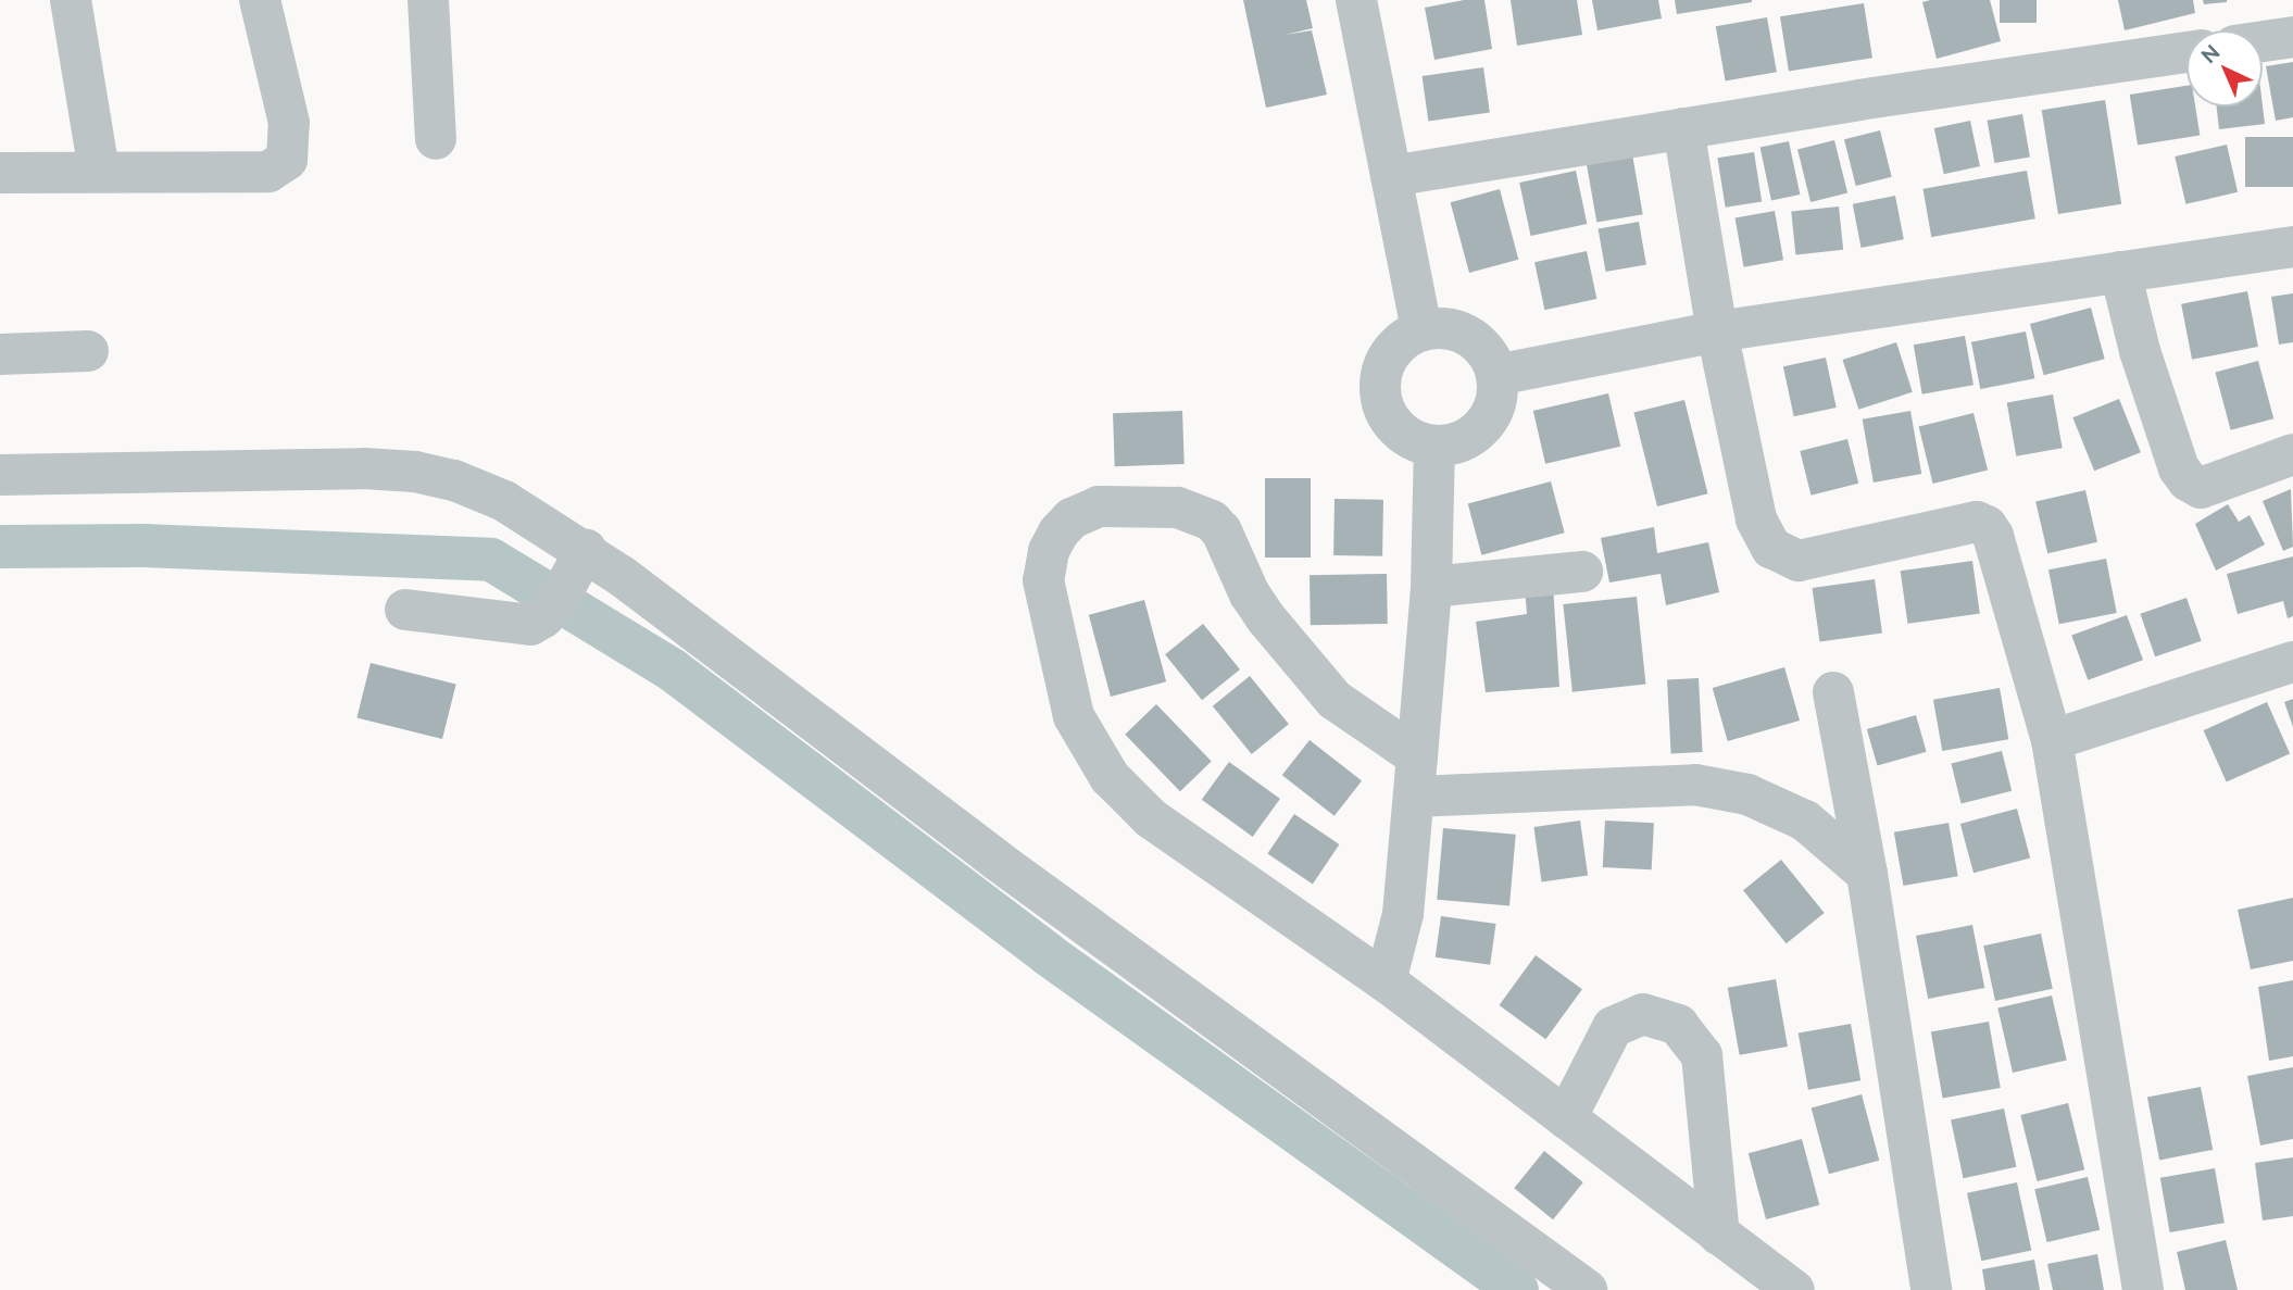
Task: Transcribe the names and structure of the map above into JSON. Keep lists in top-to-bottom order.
{
  "north": "top left"
}
